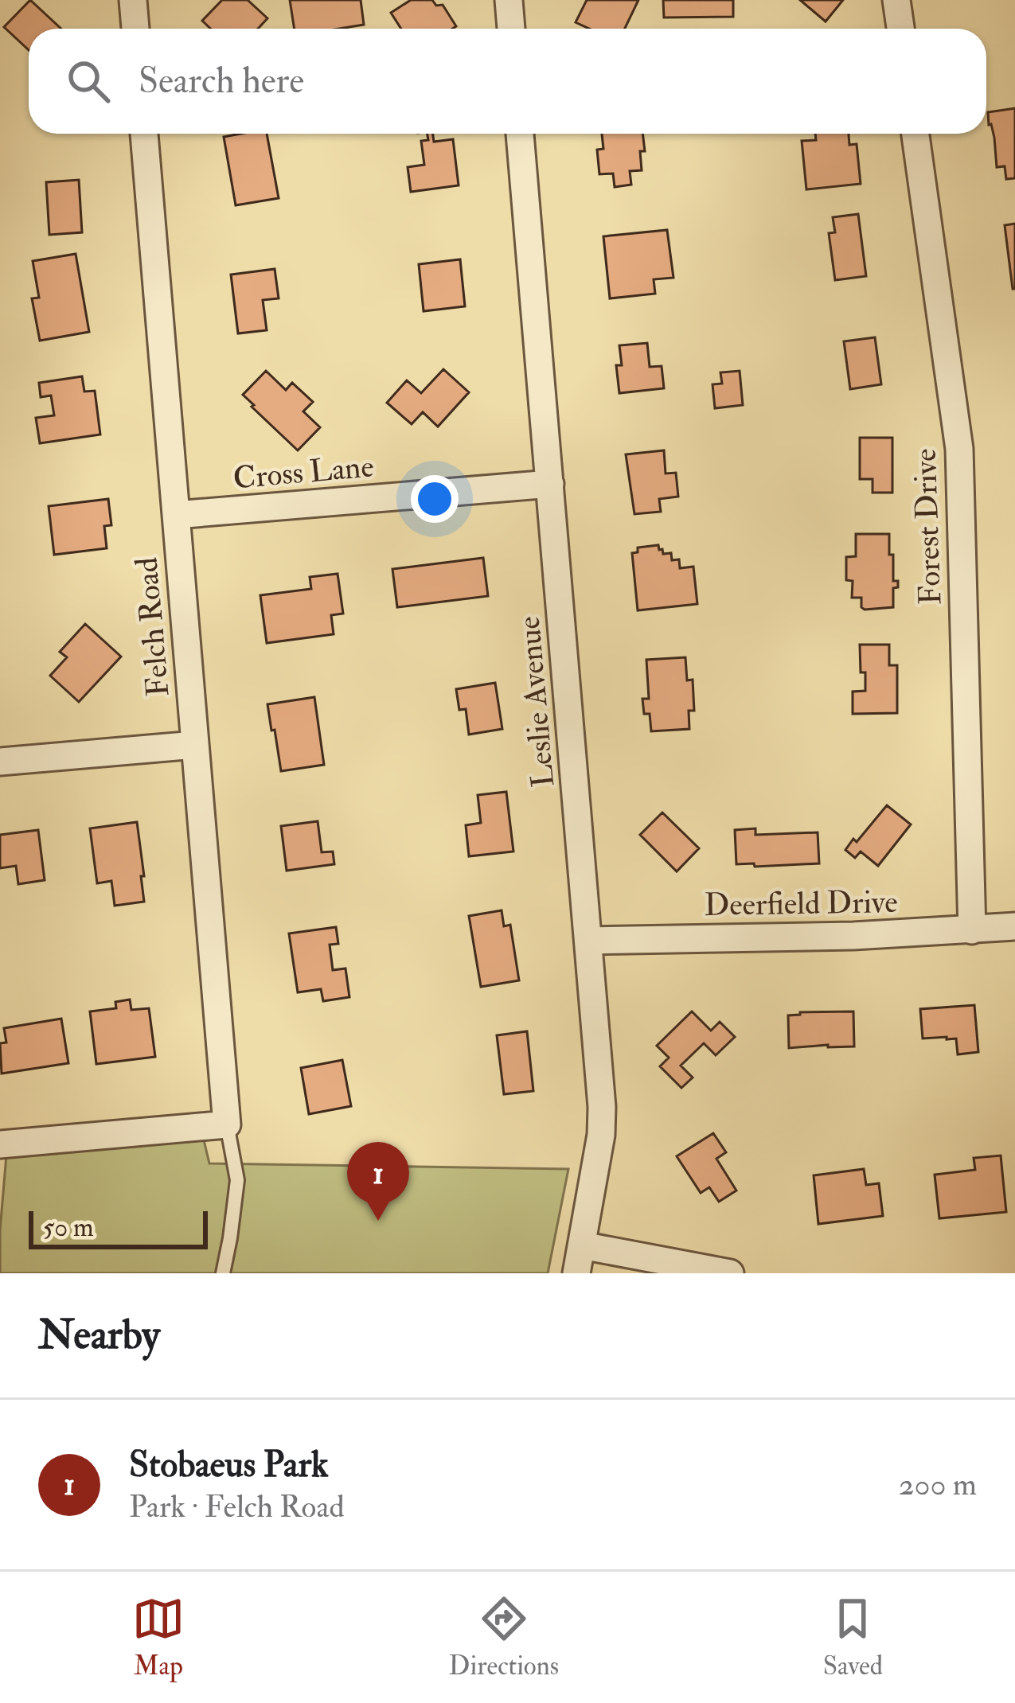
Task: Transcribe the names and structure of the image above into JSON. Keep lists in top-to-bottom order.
{
  "streets": {
    "street": [
      "Cross Lane",
      "Forest Drive",
      "Felch Road",
      "Leslie Avenue",
      "Deerfield Drive"
    ]
  },
  "crossings": [
    ["Cross Lane", "Felch Road"],
    ["Cross Lane", "Leslie Avenue"],
    ["Forest Drive", "Deerfield Drive"],
    ["Leslie Avenue", "Deerfield Drive"]
  ],
  "scale_bar": "50 m",
  "page": {
    "search": "Search here",
    "pins": "1",
    "scale": "50 m",
    "heading": "Nearby",
    "list": [
      {
        "mark": "1",
        "name": "Stobaeus Park",
        "note": "Park · Felch Road",
        "value": "200 m"
      }
    ],
    "nav": ["Map", "Directions", "Saved"]
  }
}
